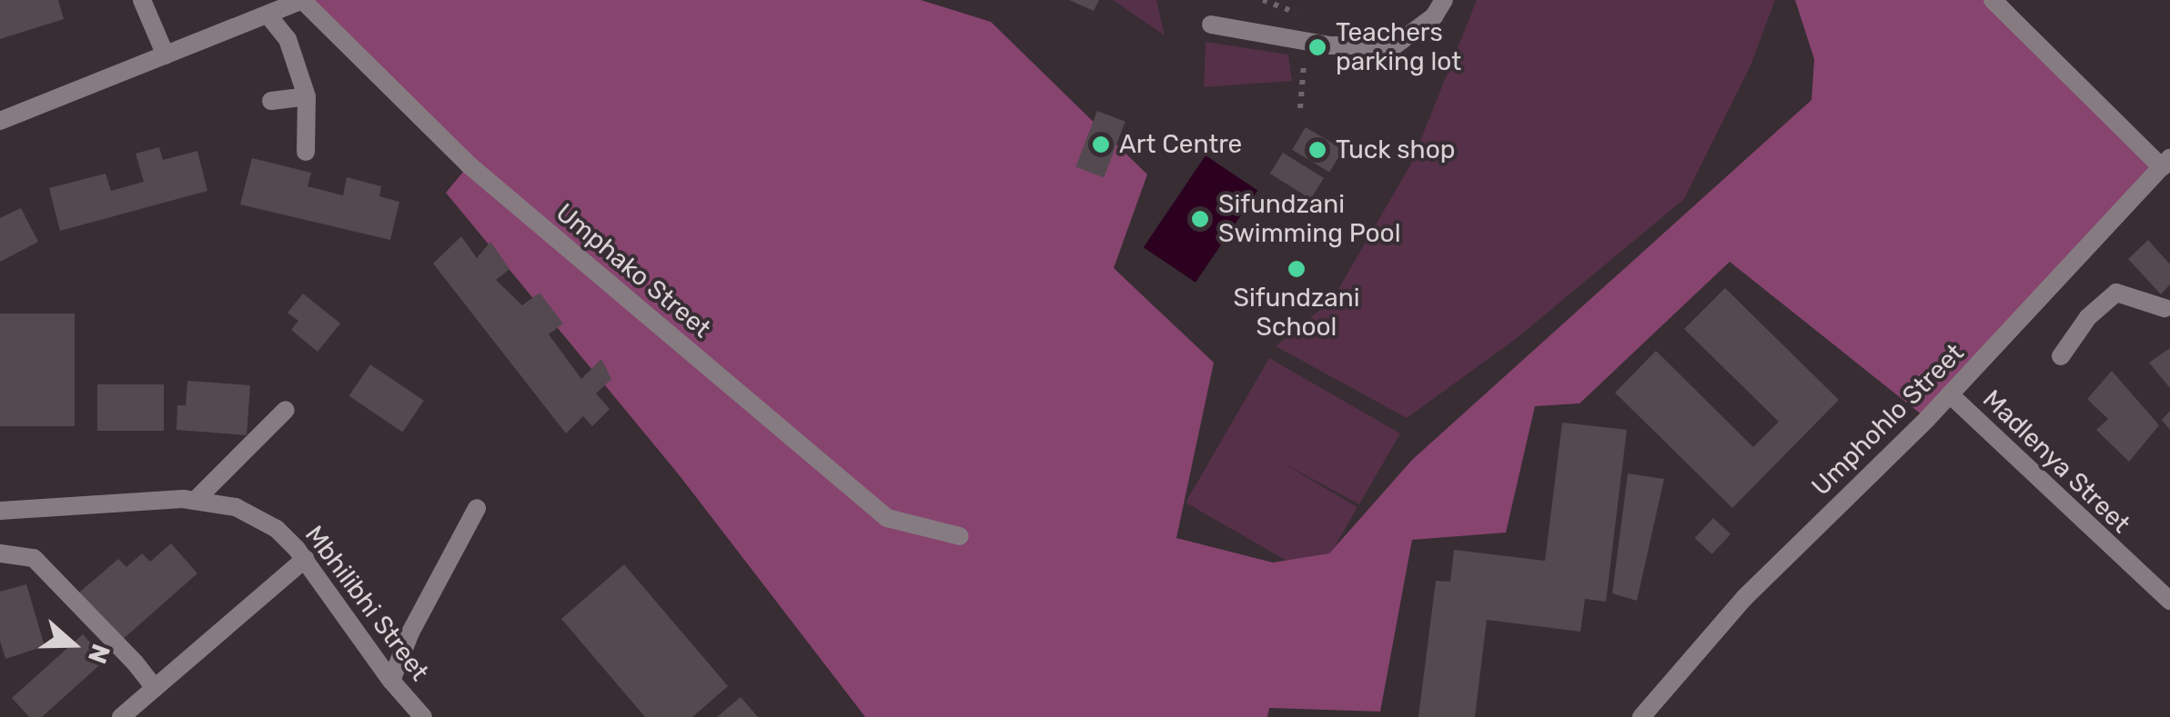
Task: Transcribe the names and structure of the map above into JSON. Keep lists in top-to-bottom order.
{
  "streets": {
    "street": [
      "Umphako Street",
      "Umphohlo Street",
      "Madlenya Street",
      "Mbhilibhi Street"
    ]
  },
  "crossings": [
    ["Umphohlo Street", "Madlenya Street"]
  ],
  "places": [
    "Teachers parking lot",
    "Art Centre",
    "Tuck shop",
    "Sifundzani Swimming Pool",
    "Sifundzani School"
  ],
  "north": "right"
}
